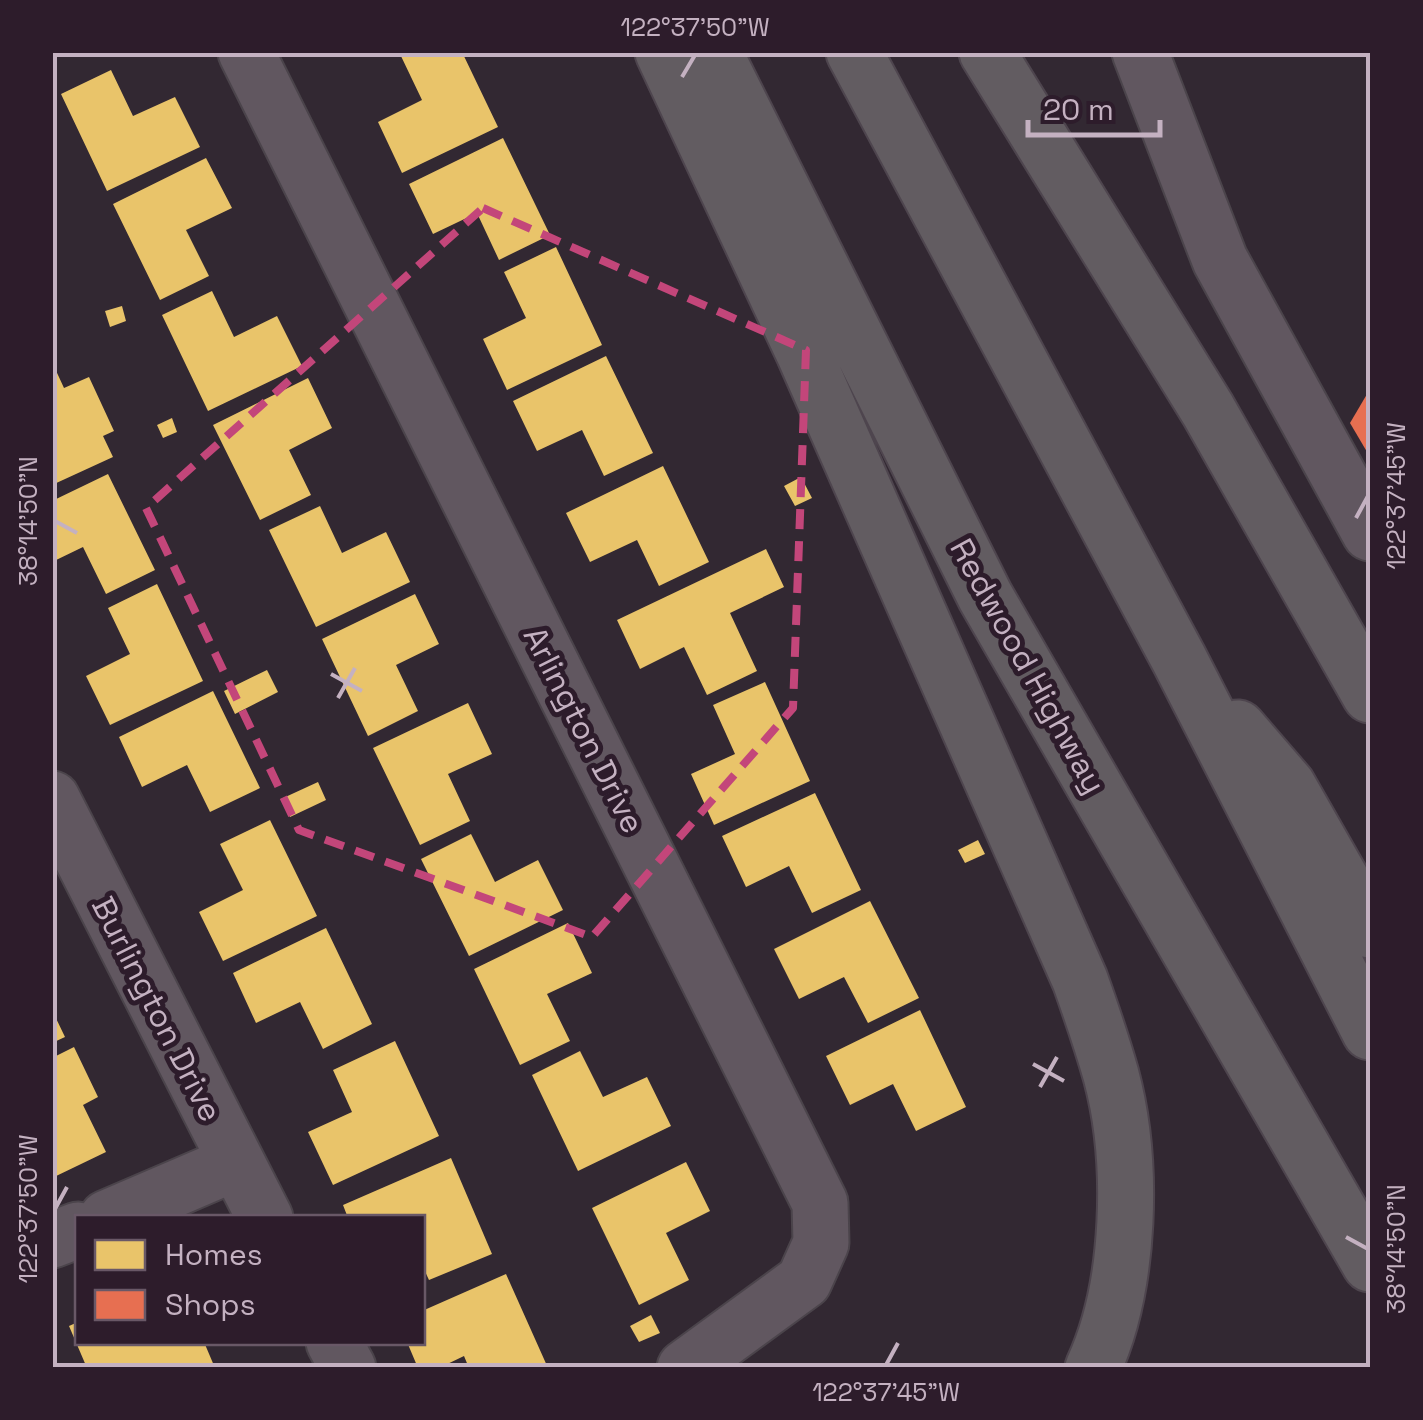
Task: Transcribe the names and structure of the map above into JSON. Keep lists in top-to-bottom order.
{
  "streets": {
    "highway": ["Redwood Highway"],
    "street": ["Arlington Drive", "Burlington Drive"]
  },
  "legend": ["Homes", "Shops"],
  "scale_bar": "20 m",
  "coordinates": ["122°37'50\"W", "122°37'45\"W", "38°14'50\"N"]
}
